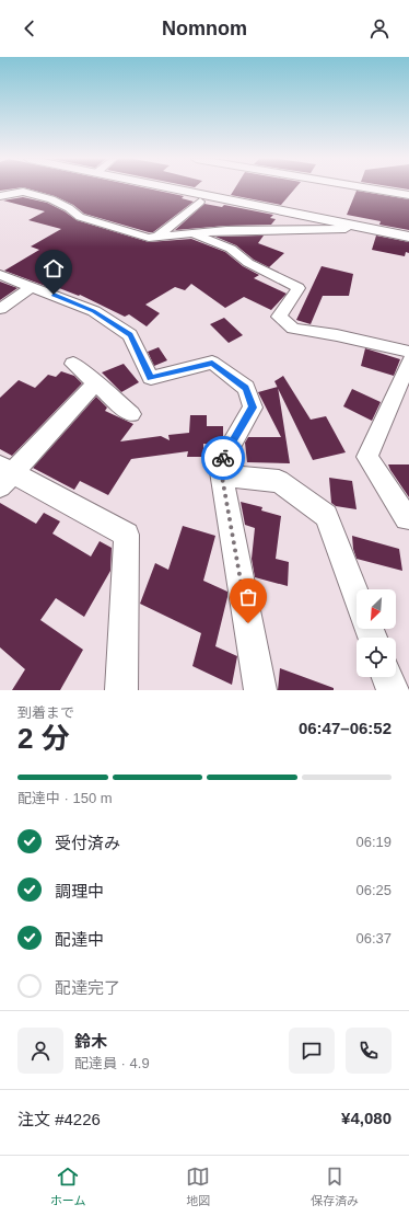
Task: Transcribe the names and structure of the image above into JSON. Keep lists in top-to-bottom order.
{
  "north": "bottom left",
  "page": {
    "header": "Nomnom",
    "heading": ["2 分", "到着まで", "06:47–06:52"],
    "panel": [
      "鈴木",
      "配達員 · 4.9",
      "注文 #4226",
      "¥4,080"
    ],
    "bar": "配達中 · 150 m",
    "list": [
      ["受付済み", "06:19"],
      ["調理中", "06:25"],
      ["配達中", "06:37"],
      "配達完了"
    ],
    "tabs": ["ホーム", "地図", "保存済み"]
  }
}
